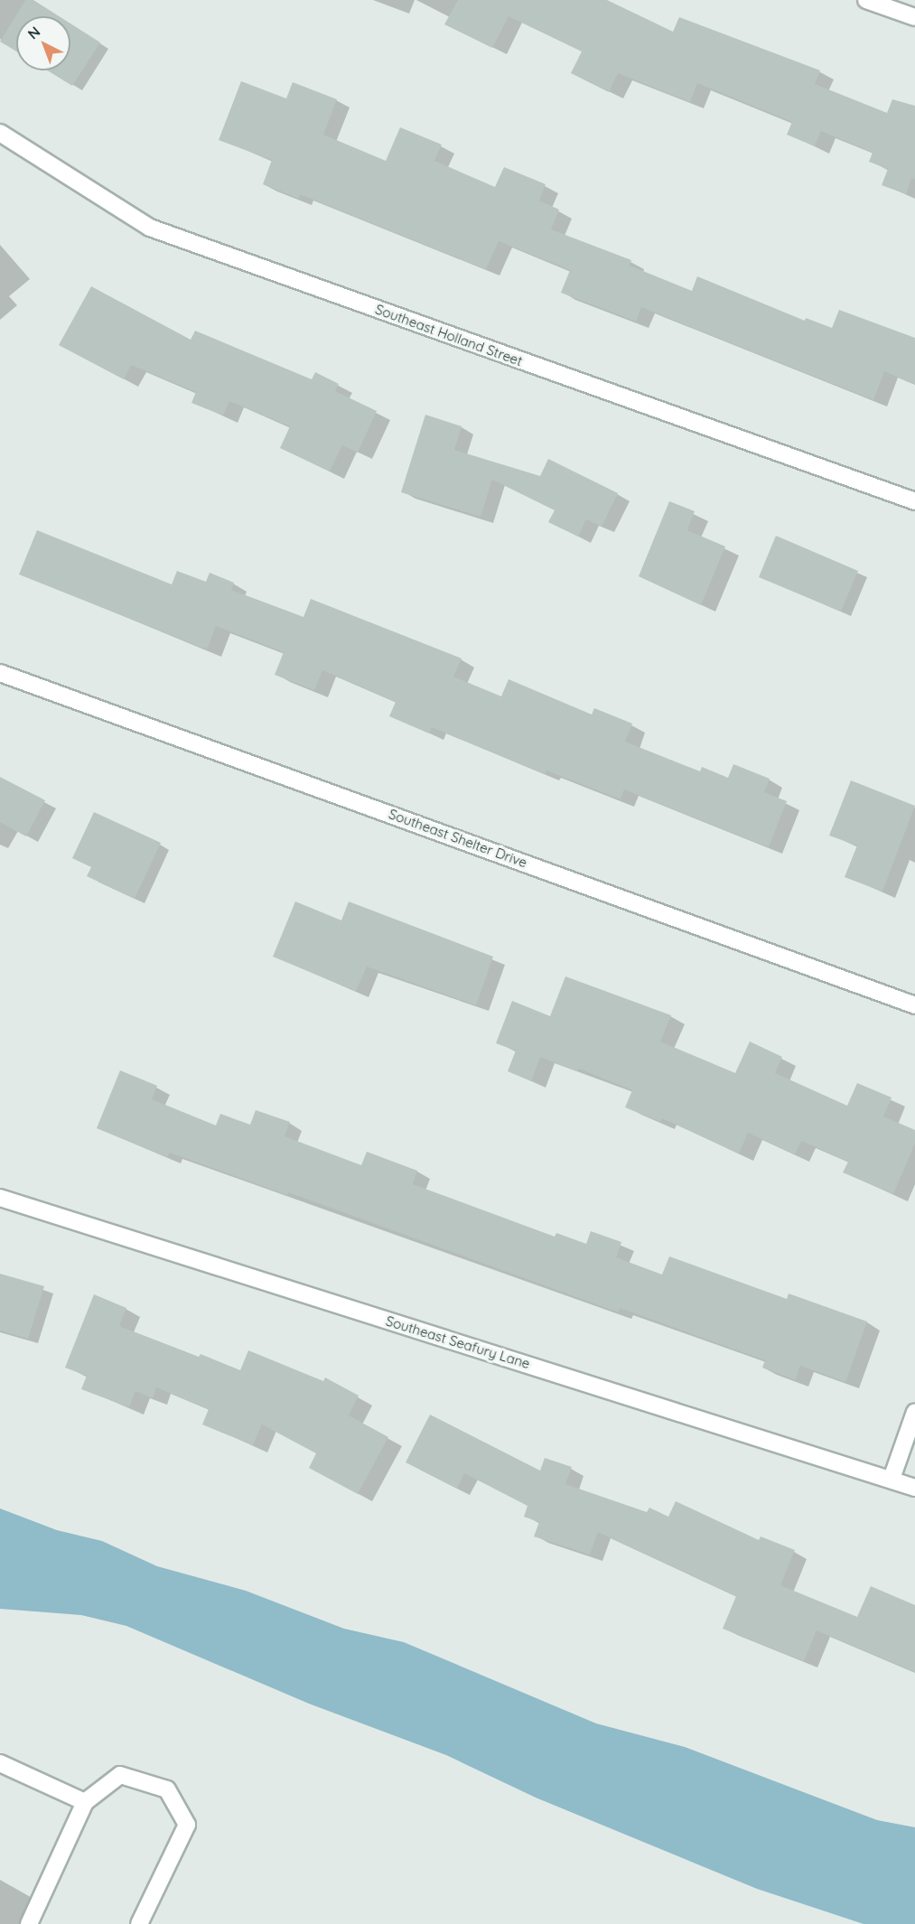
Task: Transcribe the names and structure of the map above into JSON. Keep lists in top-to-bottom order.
{
  "streets": {
    "street": ["Southeast Holland Street", "Southeast Shelter Drive", "Southeast Seafury Lane"]
  },
  "north": "top left"
}
